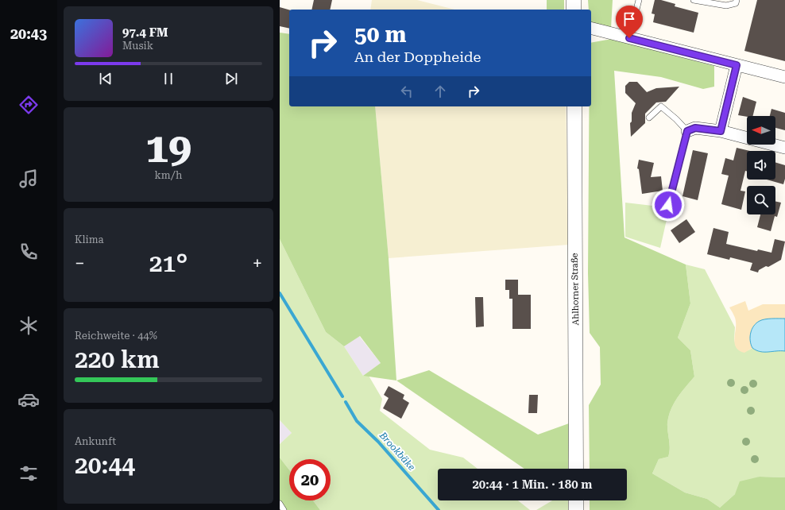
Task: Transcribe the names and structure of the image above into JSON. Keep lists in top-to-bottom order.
{
  "streets": {
    "street": ["Ahlhorner Straße"]
  },
  "water": ["Brookbäke"],
  "north": "left",
  "page": {
    "tabs": "20:43",
    "turn": ["50 m", "An der Doppheide"],
    "song": ["97.4 FM", "Musik"],
    "tile": [
      ["19", "km/h"],
      "Klima",
      ["Reichweite · 44%", "220 km"],
      ["Ankunft", "20:44"]
    ],
    "heat": ["−", "21°", "+"],
    "limit": "20",
    "trip": "20:44 · 1 Min. · 180 m"
  }
}
